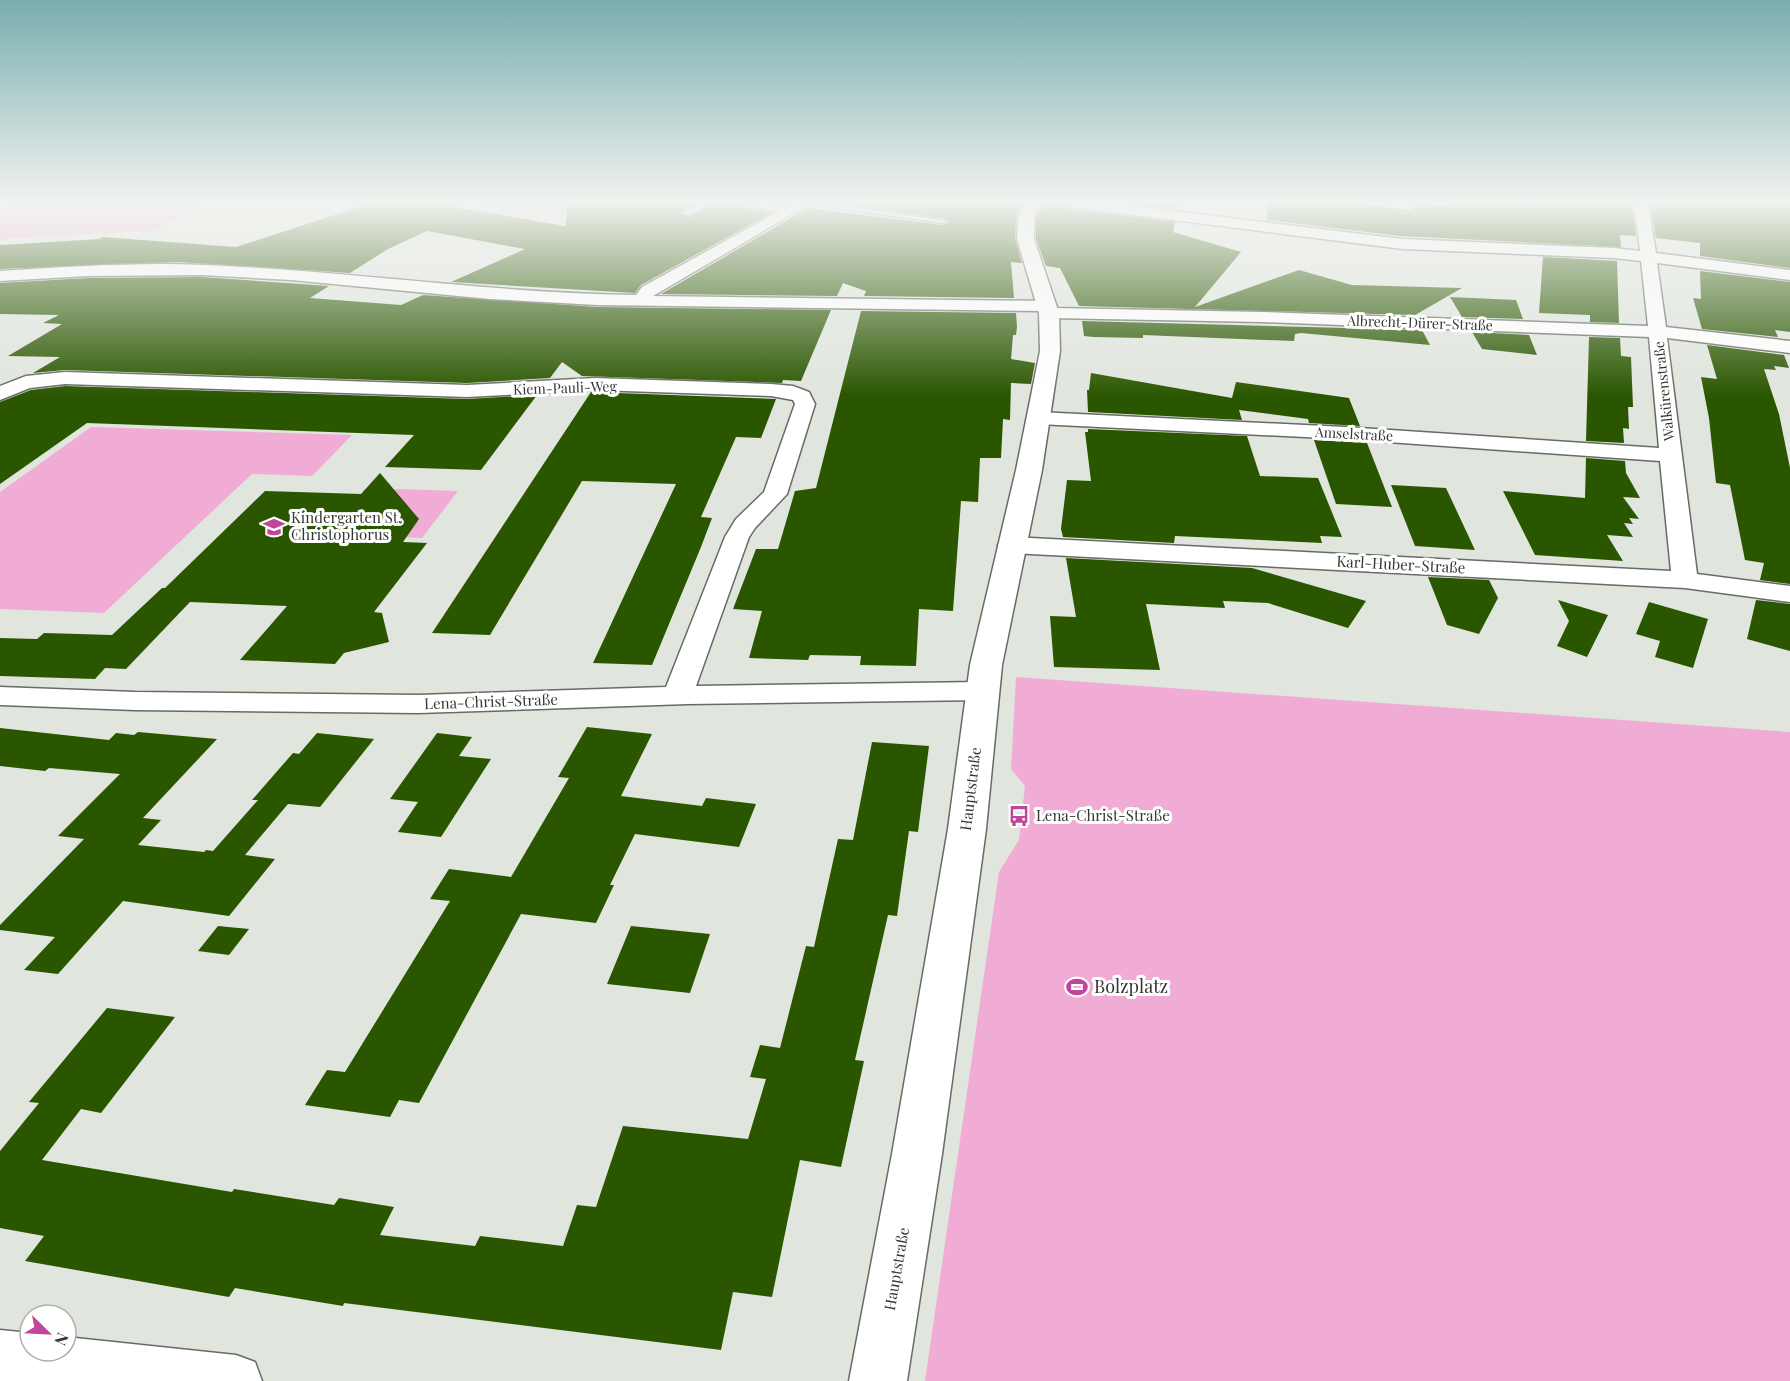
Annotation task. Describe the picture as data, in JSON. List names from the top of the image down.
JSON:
{
  "streets": {
    "street": [
      "Albrecht-Dürer-Straße",
      "Kiem-Pauli-Weg",
      "Walkürenstraße",
      "Amselstraße",
      "Karl-Huber-Straße",
      "Lena-Christ-Straße",
      "Hauptstraße"
    ]
  },
  "crossings": [
    ["Albrecht-Dürer-Straße", "Walkürenstraße"],
    ["Albrecht-Dürer-Straße", "Hauptstraße"],
    ["Kiem-Pauli-Weg", "Lena-Christ-Straße"],
    ["Walkürenstraße", "Amselstraße"],
    ["Walkürenstraße", "Karl-Huber-Straße"],
    ["Amselstraße", "Hauptstraße"],
    ["Karl-Huber-Straße", "Hauptstraße"],
    ["Lena-Christ-Straße", "Hauptstraße"]
  ],
  "places": {
    "school or university": ["Kindergarten St. Christophorus"],
    "bus stop": ["Lena-Christ-Straße"],
    "sports": ["Bolzplatz"]
  },
  "north": "bottom right"
}
